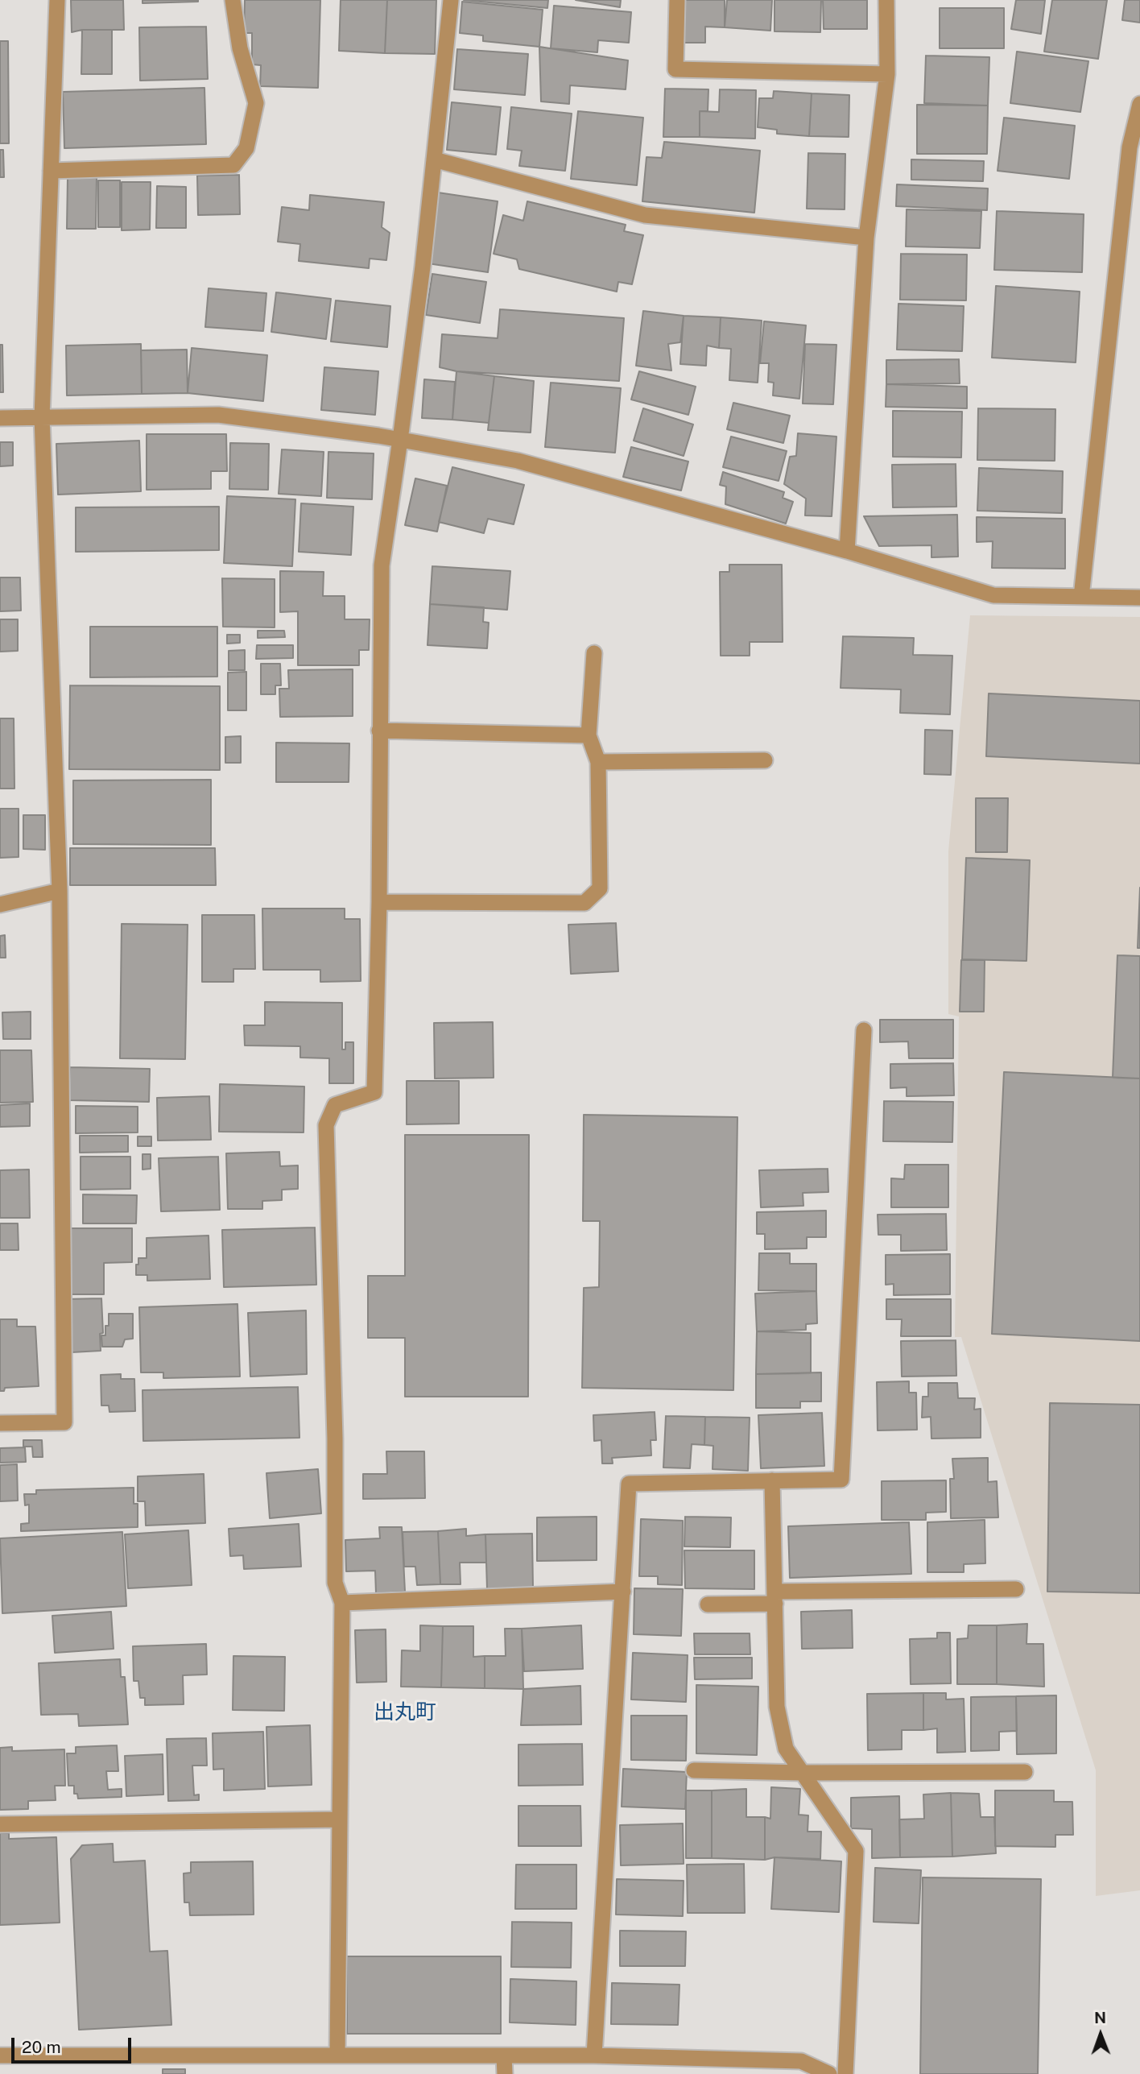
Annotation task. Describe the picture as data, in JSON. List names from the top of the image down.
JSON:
{
  "districts": ["出丸町"],
  "scale_bar": "20 m",
  "north": "top"
}
